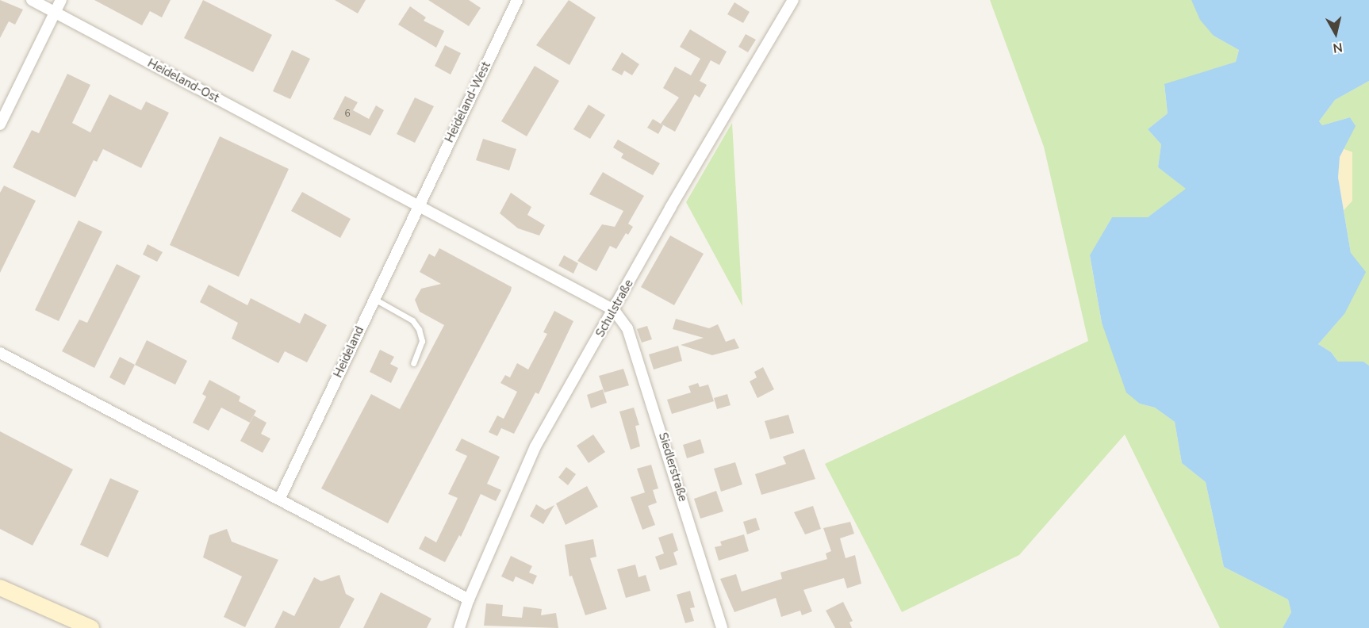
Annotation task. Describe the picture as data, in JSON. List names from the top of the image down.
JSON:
{
  "streets": {
    "street": [
      "Heideland-Ost",
      "Heideland-West",
      "Schulstraße",
      "Heideland",
      "Siedlerstraße"
    ]
  },
  "crossings": [
    ["Heideland-Ost", "Heideland-West"],
    ["Heideland-Ost", "Heideland"],
    ["Heideland-West", "Heideland"],
    ["Schulstraße", "Siedlerstraße"]
  ],
  "house_numbers": ["6"],
  "north": "bottom"
}
